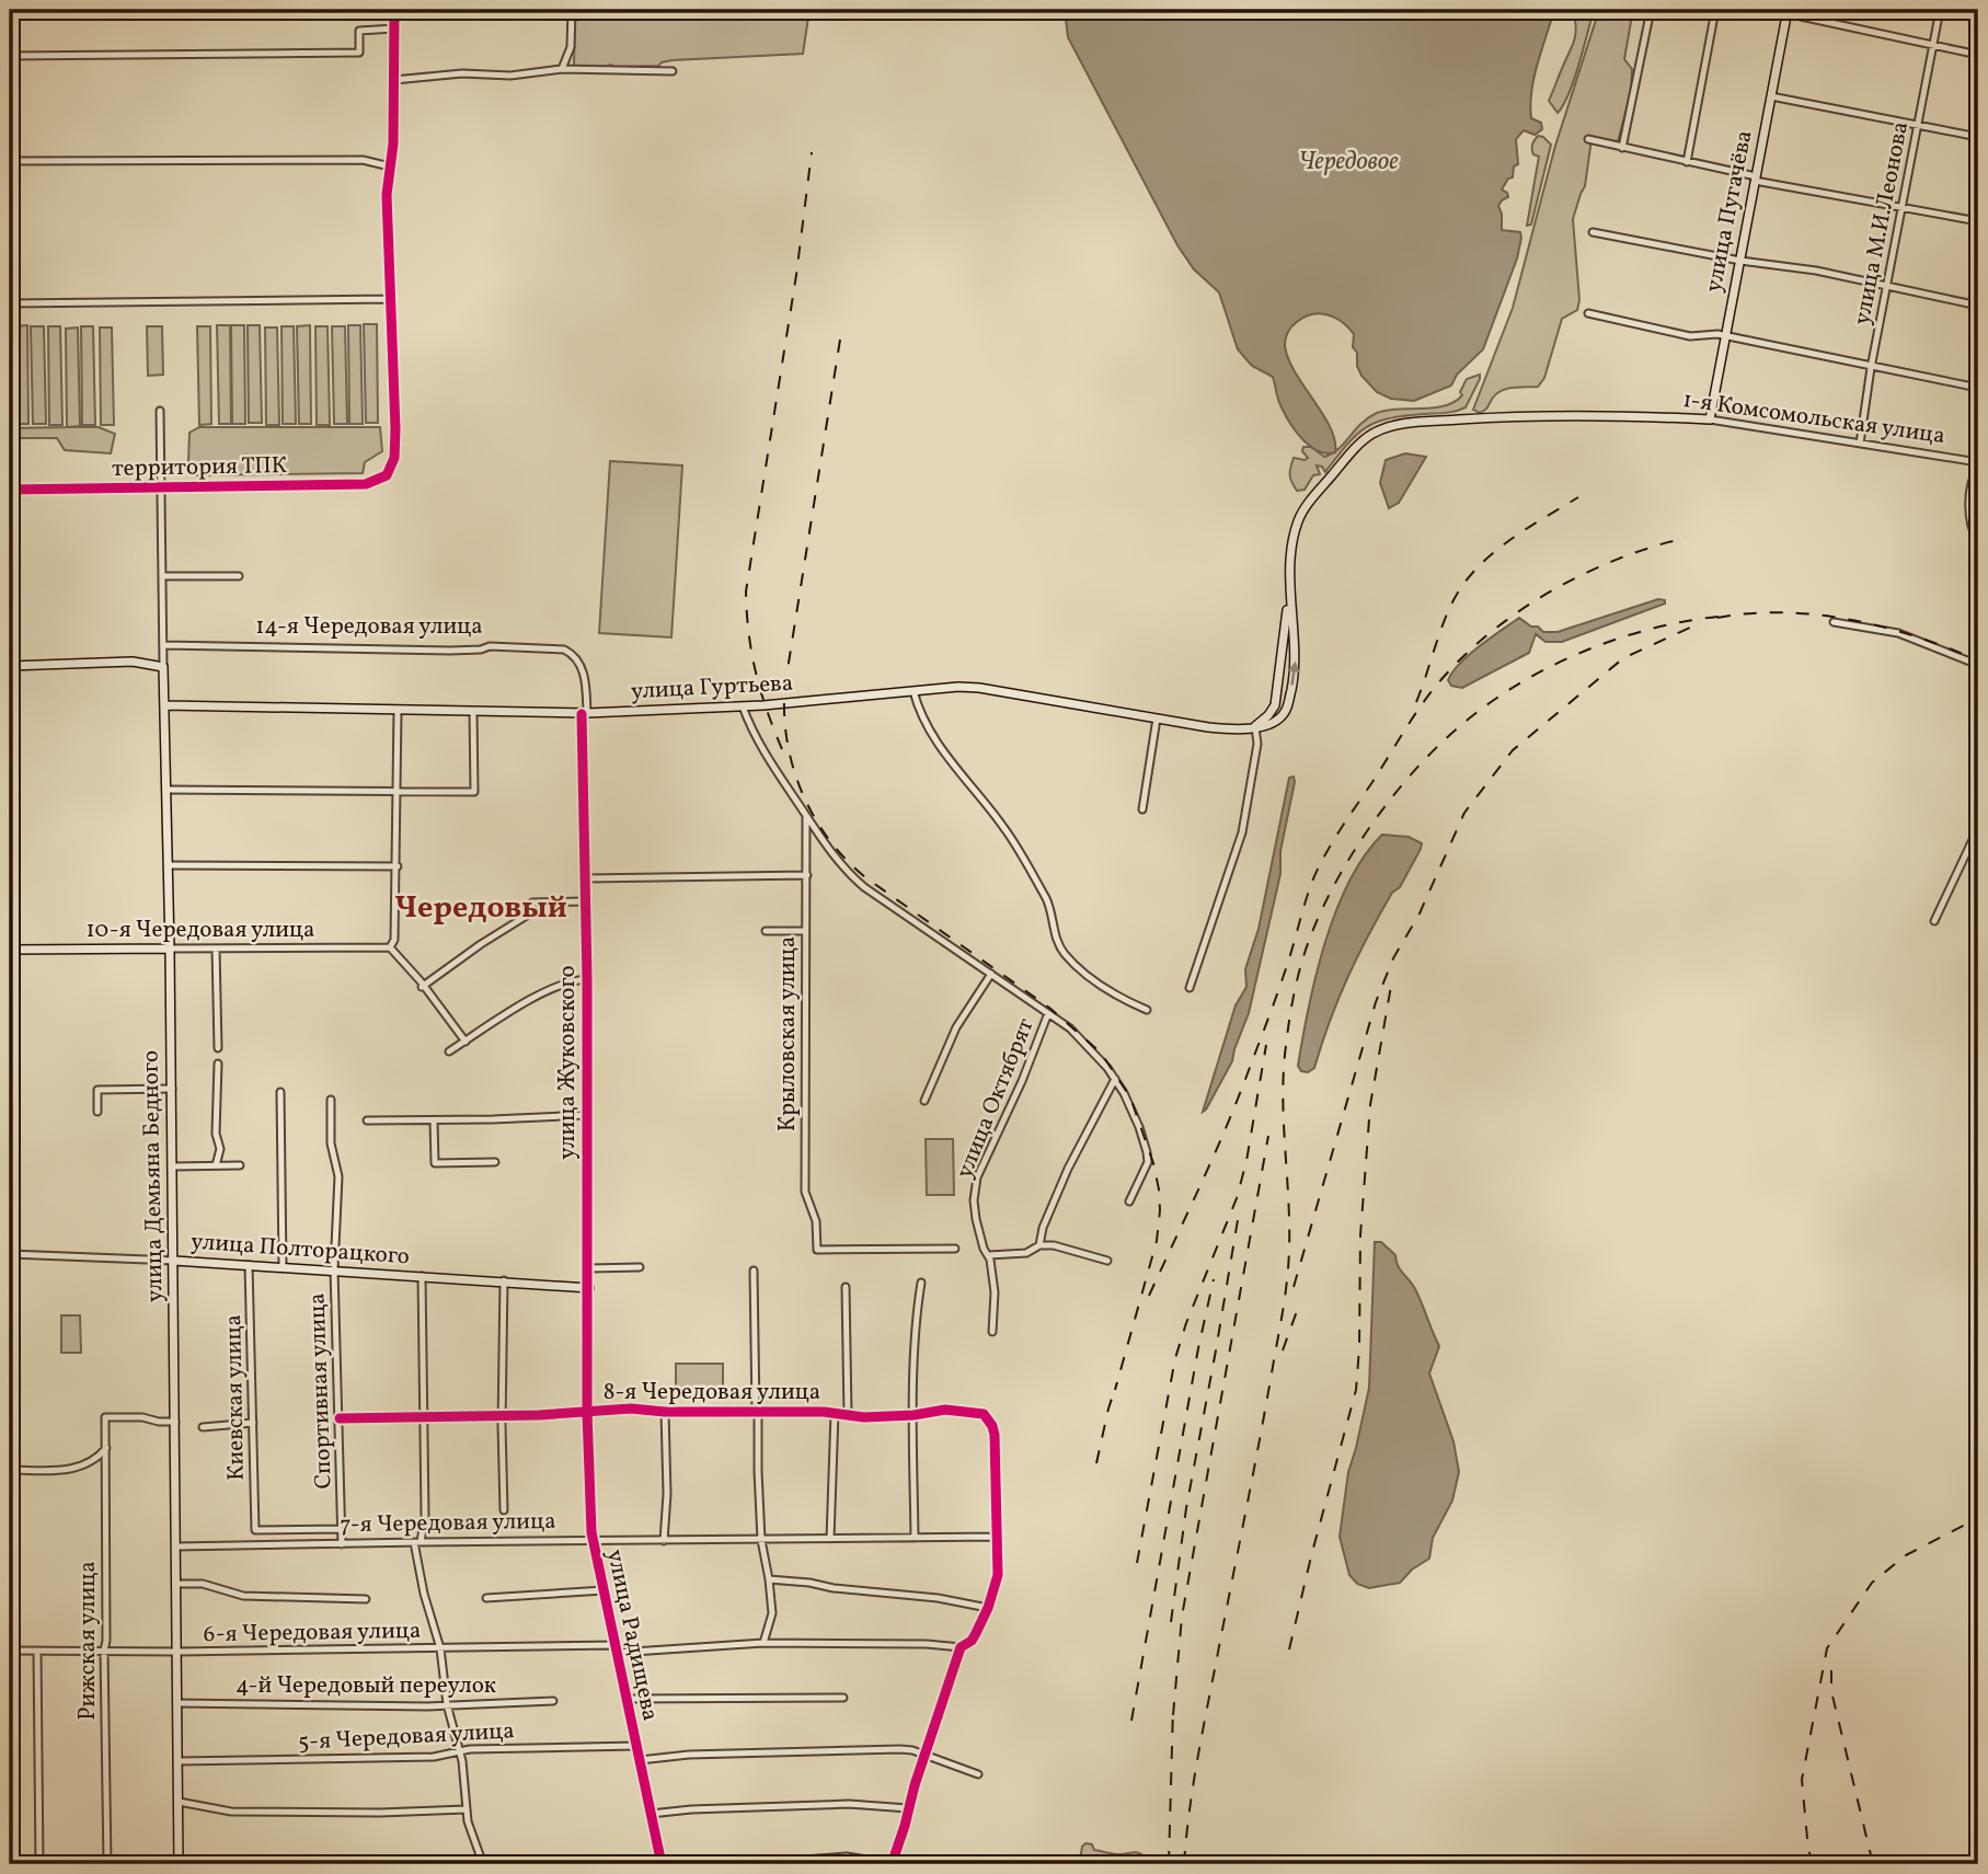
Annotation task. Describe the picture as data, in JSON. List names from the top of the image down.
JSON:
{
  "streets": {
    "main road": [
      "улица Пугачёва",
      "1-я Комсомольская улица",
      "улица Гуртьева",
      "10-я Чередовая улица",
      "улица Жуковского",
      "улица Демьяна Бедного",
      "улица Полторацкого",
      "улица Радищева"
    ],
    "street": [
      "улица М.И.Леонова",
      "территория ТПК",
      "14-я Чередовая улица",
      "Крыловская улица",
      "улица Октябрят",
      "Спортивная улица",
      "8-я Чередовая улица",
      "Киевская улица",
      "7-я Чередовая улица",
      "6-я Чередовая улица",
      "Рижская улица",
      "4-й Чередовый переулок",
      "5-я Чередовая улица"
    ]
  },
  "crossings": [
    ["улица Пугачёва", "1-я Комсомольская улица"],
    ["улица М.И.Леонова", "1-я Комсомольская улица"],
    ["территория ТПК", "улица Демьяна Бедного"],
    ["14-я Чередовая улица", "улица Жуковского"],
    ["14-я Чередовая улица", "улица Демьяна Бедного"],
    ["улица Гуртьева", "улица Жуковского"],
    ["улица Гуртьева", "улица Демьяна Бедного"],
    ["10-я Чередовая улица", "улица Демьяна Бедного"],
    ["улица Жуковского", "улица Полторацкого"],
    ["улица Жуковского", "8-я Чередовая улица"],
    ["улица Жуковского", "улица Радищева"],
    ["улица Демьяна Бедного", "улица Полторацкого"],
    ["улица Демьяна Бедного", "7-я Чередовая улица"],
    ["улица Демьяна Бедного", "6-я Чередовая улица"],
    ["улица Демьяна Бедного", "Рижская улица"],
    ["улица Демьяна Бедного", "4-й Чередовый переулок"],
    ["улица Демьяна Бедного", "5-я Чередовая улица"],
    ["улица Полторацкого", "Спортивная улица"],
    ["улица Полторацкого", "Киевская улица"],
    ["Спортивная улица", "8-я Чередовая улица"],
    ["Спортивная улица", "Киевская улица"],
    ["Спортивная улица", "7-я Чередовая улица"],
    ["8-я Чередовая улица", "7-я Чередовая улица"],
    ["8-я Чередовая улица", "улица Радищева"],
    ["7-я Чередовая улица", "улица Радищева"],
    ["6-я Чередовая улица", "улица Радищева"],
    ["6-я Чередовая улица", "Рижская улица"],
    ["улица Радищева", "5-я Чередовая улица"]
  ],
  "districts": ["Чередовый"],
  "water": ["Чередовое"]
}
